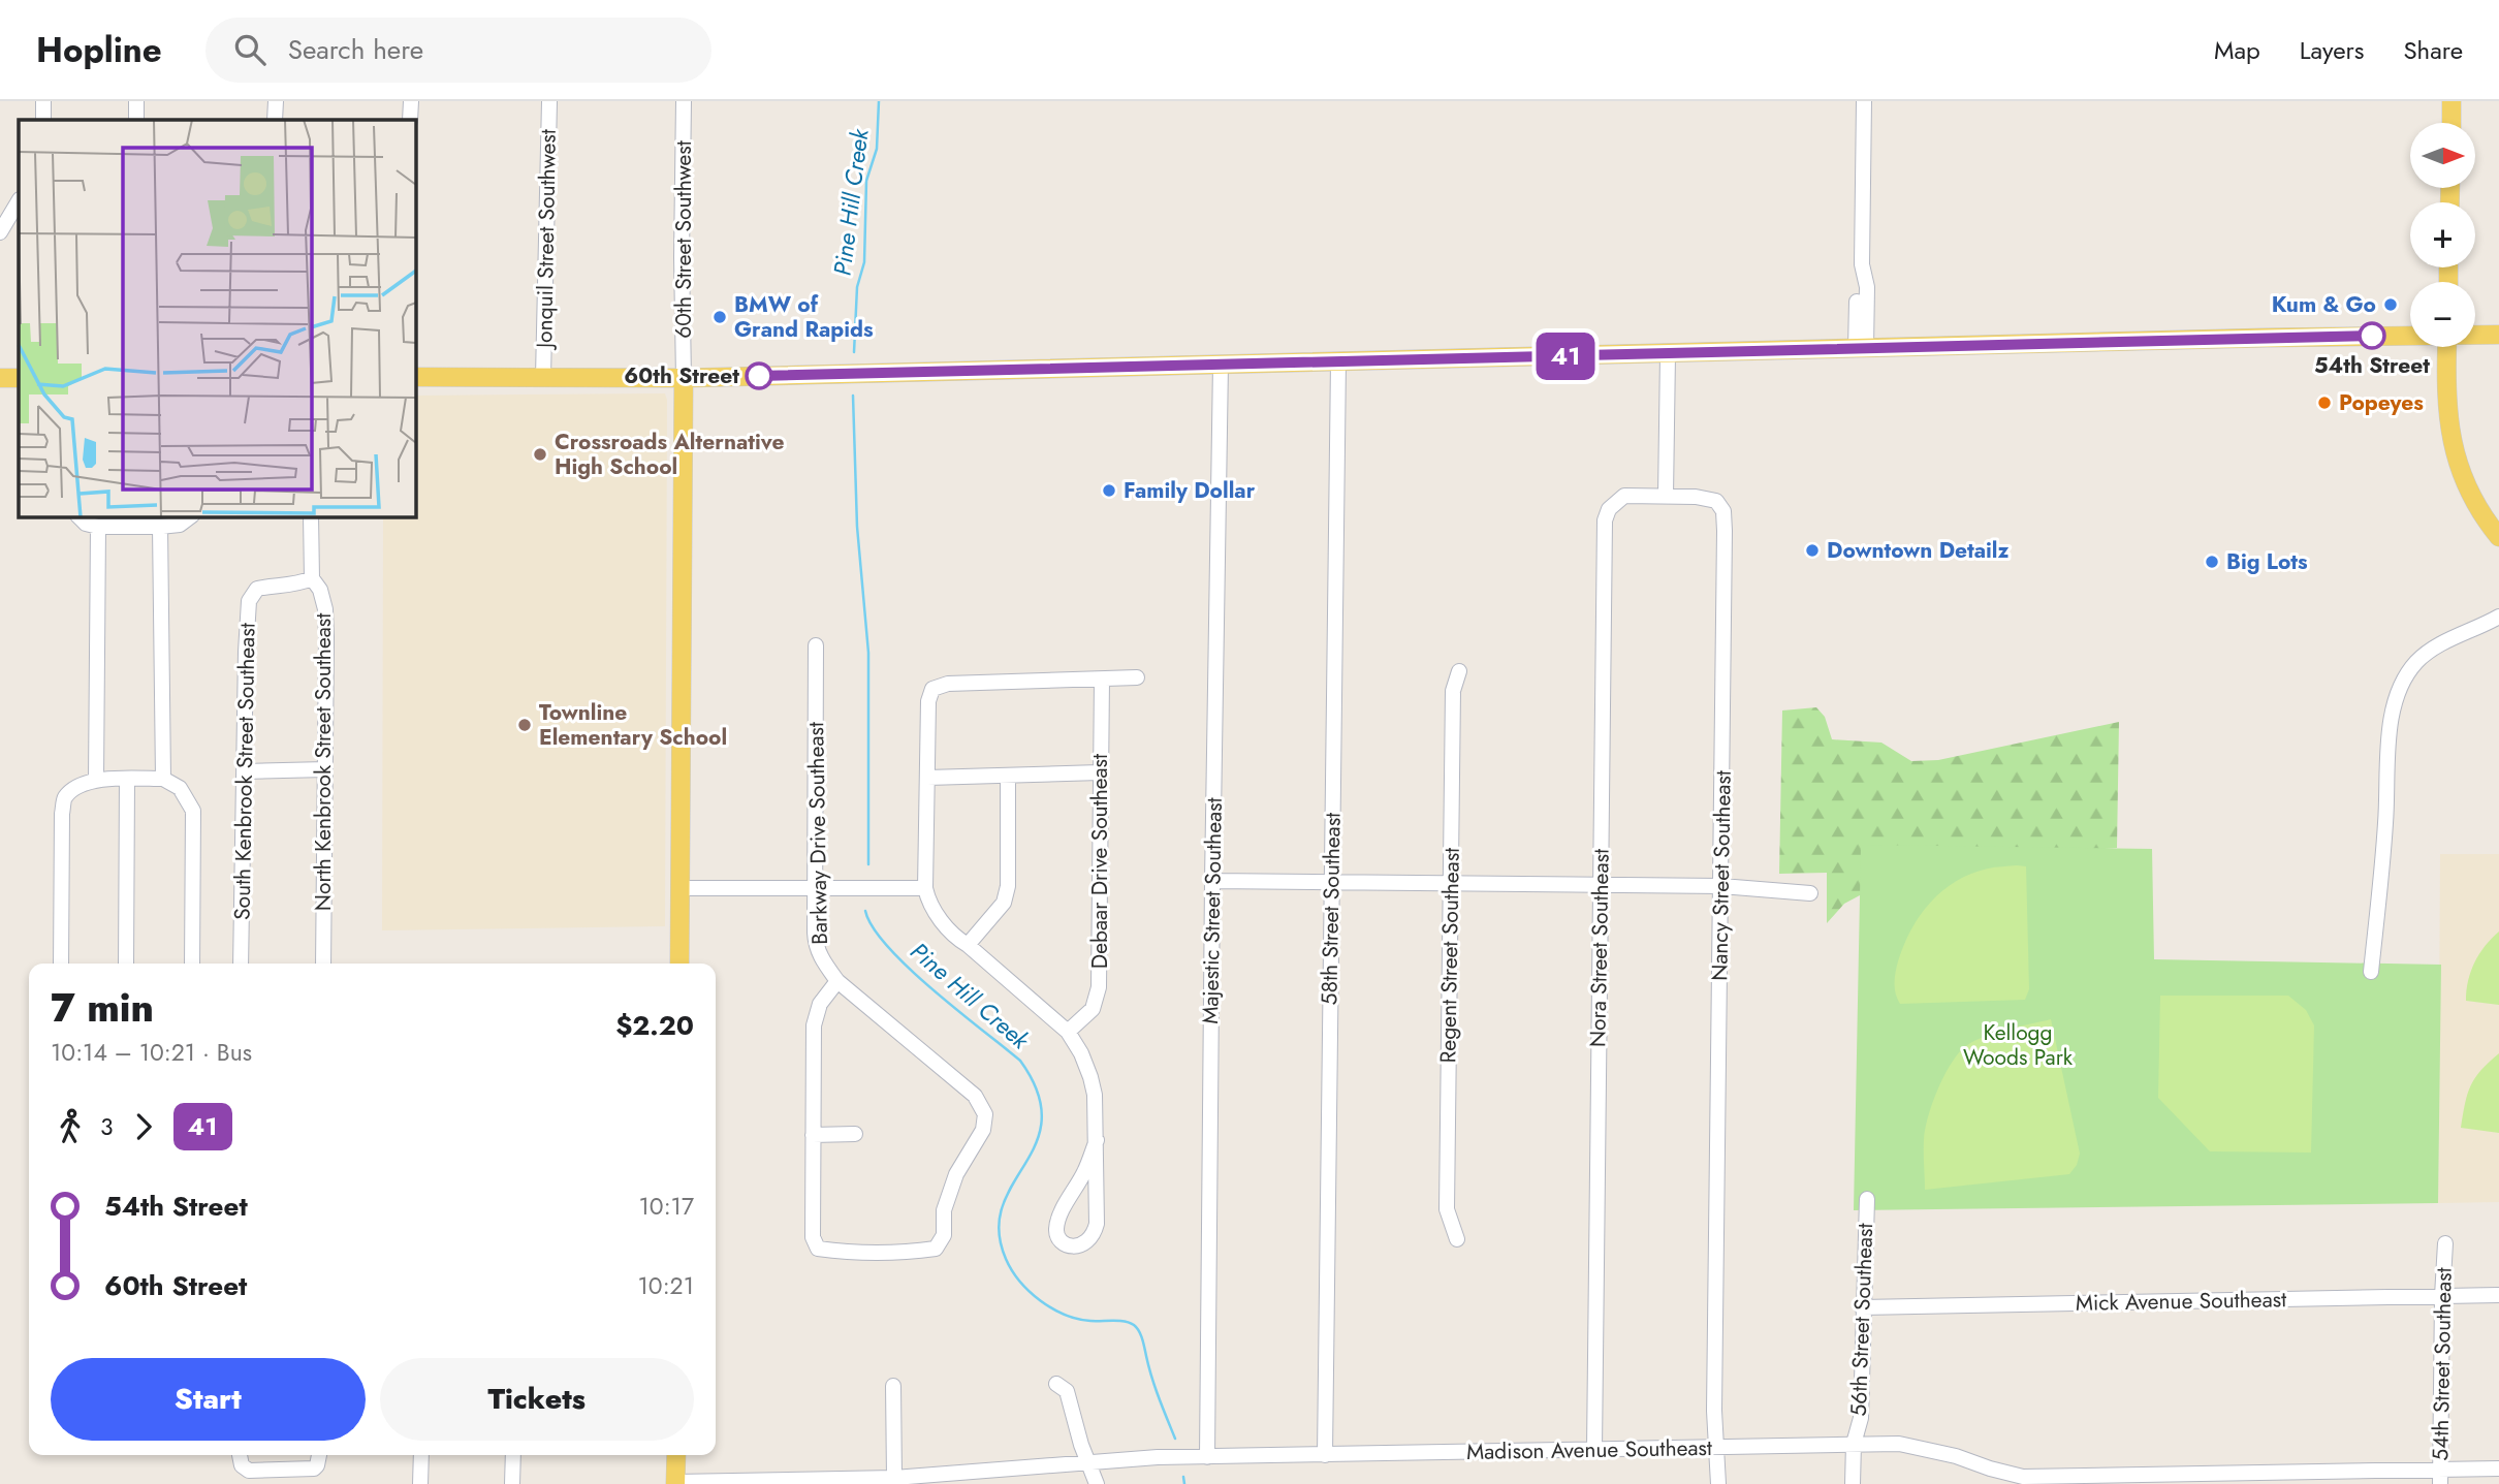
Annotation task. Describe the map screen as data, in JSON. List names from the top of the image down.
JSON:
{
  "streets": {
    "street": [
      "Jonquil Street Southwest",
      "60th Street Southwest",
      "North Kenbrook Street Southeast",
      "South Kenbrook Street Southeast",
      "Barkway Drive Southeast",
      "Debaar Drive Southeast",
      "Nancy Street Southeast",
      "58th Street Southeast",
      "Majestic Street Southeast",
      "Nora Street Southeast",
      "Regent Street Southeast",
      "Mick Avenue Southeast",
      "56th Street Southeast",
      "54th Street Southeast",
      "Madison Avenue Southeast"
    ]
  },
  "crossings": [
    ["North Kenbrook Street Southeast", "South Kenbrook Street Southeast"],
    ["Nancy Street Southeast", "Nora Street Southeast"],
    ["Nancy Street Southeast", "Madison Avenue Southeast"],
    ["58th Street Southeast", "Madison Avenue Southeast"],
    ["Majestic Street Southeast", "Madison Avenue Southeast"],
    ["Nora Street Southeast", "Madison Avenue Southeast"],
    ["Mick Avenue Southeast", "56th Street Southeast"],
    ["Mick Avenue Southeast", "54th Street Southeast"],
    ["56th Street Southeast", "Madison Avenue Southeast"],
    ["54th Street Southeast", "Madison Avenue Southeast"]
  ],
  "water": ["Pine Hill Creek"],
  "parks": ["Kellogg Woods Park"],
  "places": [
    "Kum & Go",
    "BMW of Grand Rapids",
    "54th Street",
    "60th Street",
    "Popeyes",
    "Crossroads Alternative High School",
    "Family Dollar",
    "Downtown Detailz",
    "Big Lots",
    "Townline Elementary School"
  ],
  "lines": ["bus line 41"],
  "north": "right",
  "page": {
    "header": "Hopline",
    "search": "Search here",
    "nav": ["Map", "Layers", "Share"],
    "on_map": "41",
    "map_buttons": ["+", "−"],
    "heading": ["7 min", "10:14 – 10:21 · Bus", "$2.20"],
    "legs": ["3", "41"],
    "list": [
      {
        "name": "54th Street",
        "value": "10:17"
      },
      {
        "name": "60th Street",
        "value": "10:21"
      }
    ],
    "buttons": ["Start", "Tickets"]
  }
}
